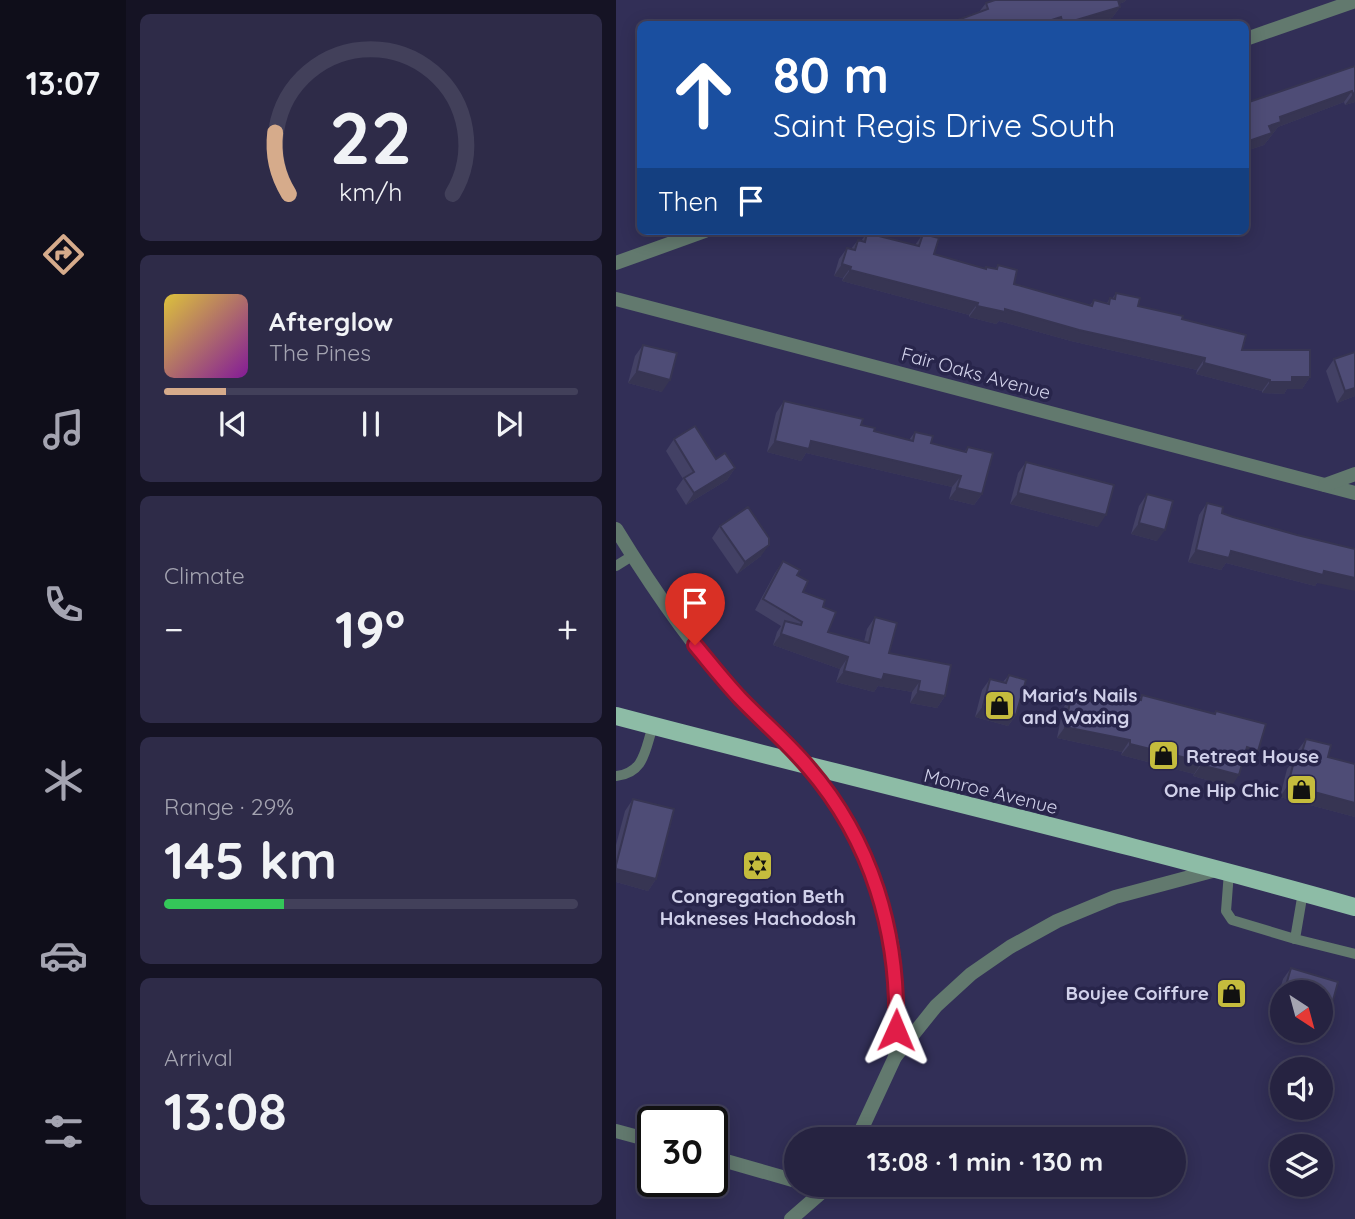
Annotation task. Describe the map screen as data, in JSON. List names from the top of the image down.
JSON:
{
  "streets": {
    "main road": ["Monroe Avenue"],
    "street": ["Fair Oaks Avenue"]
  },
  "places": {
    "shop": [
      "Maria's Nails and Waxing",
      "Retreat House",
      "One Hip Chic",
      "Boujee Coiffure"
    ],
    "synagogue": ["Congregation Beth Hakneses Hachodosh"]
  },
  "north": "bottom right",
  "page": {
    "tabs": "13:07",
    "turn": ["80 m", "Saint Regis Drive South"],
    "then": "Then",
    "song": ["Afterglow", "The Pines"],
    "tile": [
      "Climate",
      ["Range · 29%", "145 km"],
      ["Arrival", "13:08"]
    ],
    "heat": ["−", "19°", "+"],
    "limit": "30",
    "trip": "13:08 · 1 min · 130 m",
    "gauge": ["22", "km/h"]
  }
}
